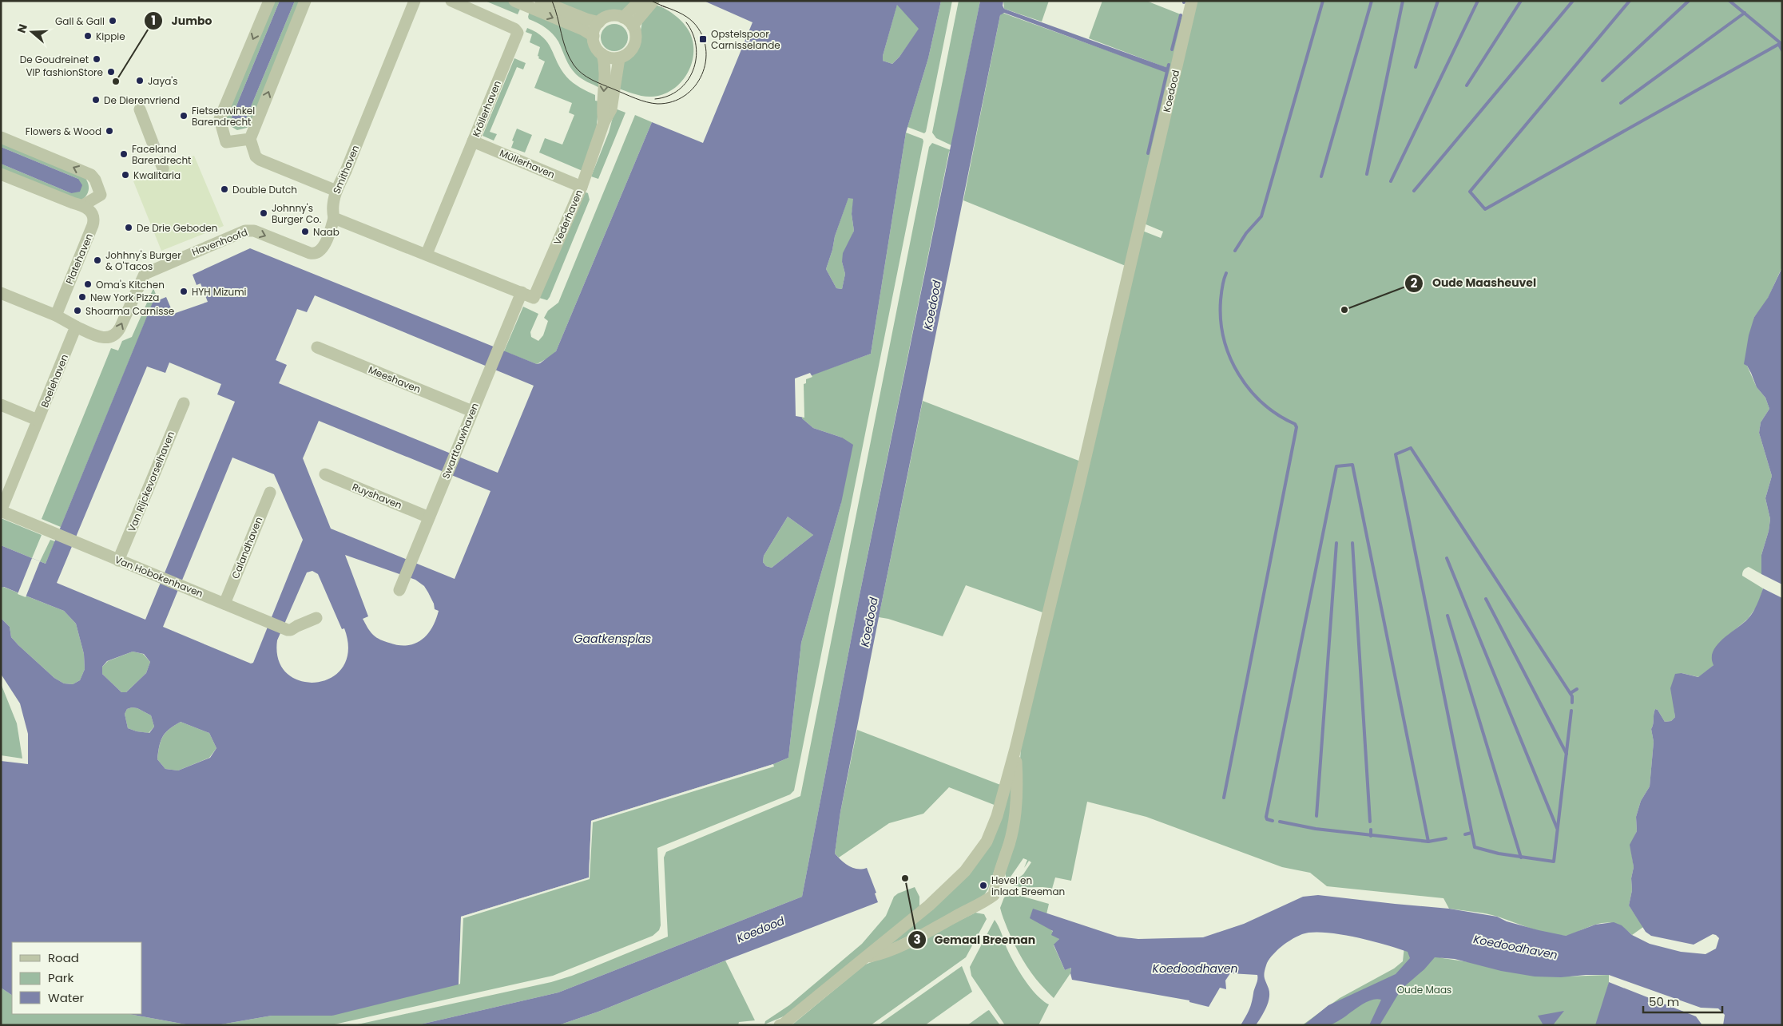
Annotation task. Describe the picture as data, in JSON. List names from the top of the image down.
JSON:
{
  "streets": {
    "street": [
      "Koedood",
      "Kröllerhaven",
      "Müllerhaven",
      "Smithaven",
      "Vederhaven",
      "Havenhoofd",
      "Platehaven",
      "Meeshaven",
      "Boelehaven",
      "Swarttouwhaven",
      "Van Rijckevorselhaven",
      "Ruyshaven",
      "Calandhaven",
      "Van Hobokenhaven"
    ]
  },
  "crossings": [
    ["Kröllerhaven", "Müllerhaven"],
    ["Müllerhaven", "Vederhaven"],
    ["Smithaven", "Havenhoofd"],
    ["Vederhaven", "Swarttouwhaven"],
    ["Havenhoofd", "Boelehaven"],
    ["Meeshaven", "Swarttouwhaven"],
    ["Boelehaven", "Van Hobokenhaven"],
    ["Swarttouwhaven", "Ruyshaven"],
    ["Van Rijckevorselhaven", "Van Hobokenhaven"],
    ["Calandhaven", "Van Hobokenhaven"]
  ],
  "one_way": ["Havenhoofd"],
  "water": ["Koedood", "Gaatkensplas", "Koedoodhaven"],
  "parks": ["Oude Maas"],
  "places": {
    "other": [
      "Gall & Gall",
      "Kippie",
      "De Goudreinet",
      "VIP fashionStore",
      "Jaya's",
      "Jumbo",
      "De Dierenvriend",
      "Fietsenwinkel Barendrecht",
      "Flowers & Wood",
      "Faceland Barendrecht",
      "Kwalitaria",
      "Double Dutch",
      "Johnny's Burger Co.",
      "De Drie Geboden",
      "Naab",
      "Johhny's Burger & O'Tacos",
      "Oma's Kitchen",
      "HYH Mizumi",
      "New York Pizza",
      "Oude Maasheuvel",
      "Shoarma Carnisse",
      "Gemaal Breeman",
      "Hevel en inlaat Breeman"
    ],
    "transit": ["Opstelspoor Carnisselande"]
  },
  "legend": ["Road", "Park", "Water"],
  "scale_bar": "50 m",
  "north": "left"
}
